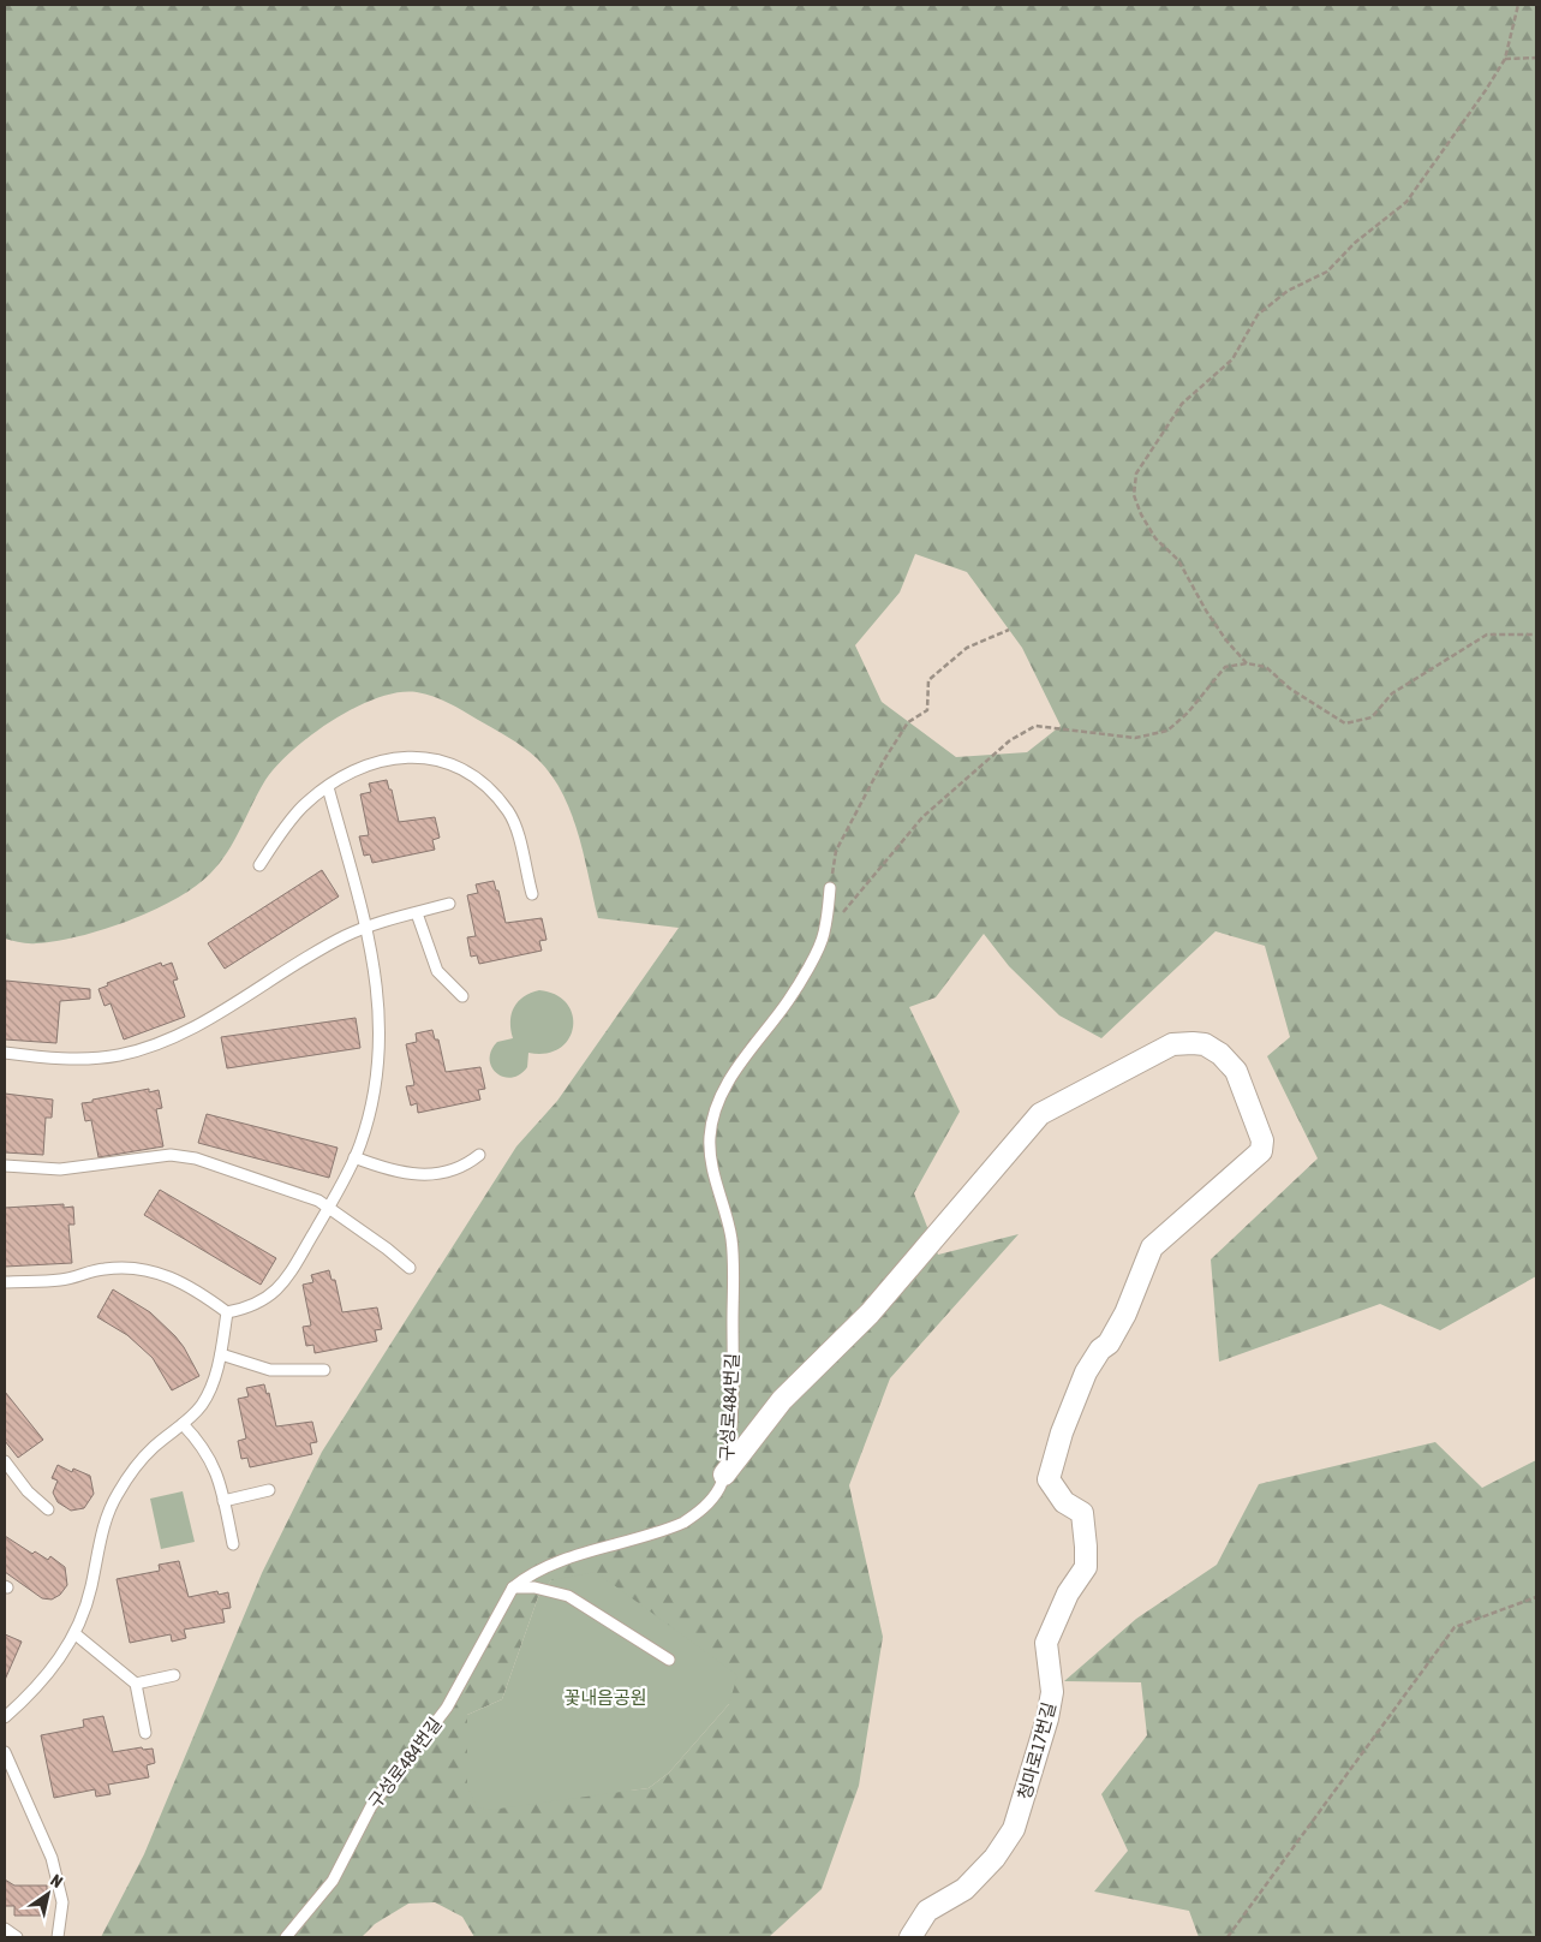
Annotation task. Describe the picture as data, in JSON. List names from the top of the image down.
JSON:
{
  "streets": {
    "street": ["청마로17번길"],
    "lane": ["구성로484번길"]
  },
  "crossings": [
    ["구성로484번길", "청마로17번길"]
  ],
  "parks": ["꽃내음공원"],
  "north": "top right"
}
